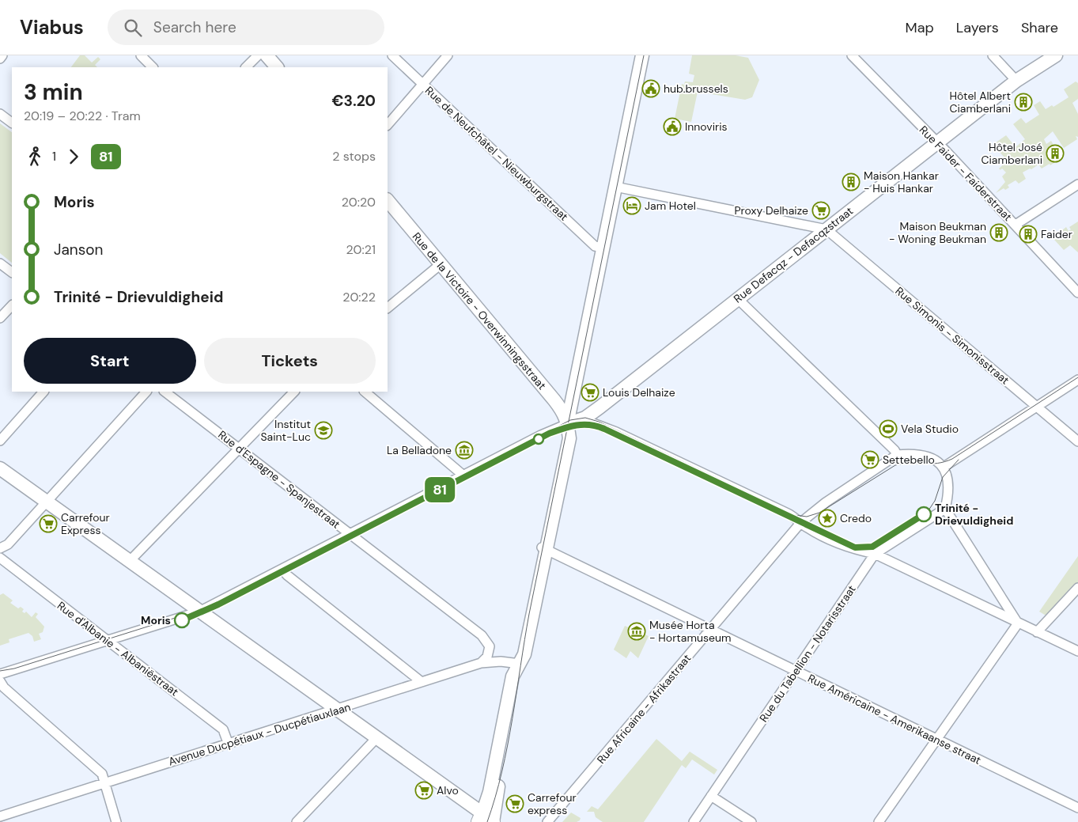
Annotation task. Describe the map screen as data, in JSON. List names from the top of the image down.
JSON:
{
  "streets": {
    "main road": ["Rue Defacqz - Defacqzstraat", "Rue de la Victoire - Overwinningsstraat"],
    "street": [
      "Rue de Neufchâtel - Nieuwburgstraat",
      "Rue Faider - Faiderstraat",
      "Rue Simonis - Simonisstraat",
      "Rue d'Espagne - Spanjestraat",
      "Rue d'Albanie - Albaniëstraat",
      "Rue du Tabellion - Notarisstraat",
      "Rue Africaine - Afrikastraat",
      "Rue Américaine - Amerikaanse straat",
      "Avenue Ducpétiaux - Ducpétiauxlaan"
    ]
  },
  "crossings": [
    ["Rue Faider - Faiderstraat", "Rue Defacqz - Defacqzstraat"],
    ["Rue Defacqz - Defacqzstraat", "Rue de la Victoire - Overwinningsstraat"],
    ["Rue Defacqz - Defacqzstraat", "Rue Simonis - Simonisstraat"],
    ["Rue d'Espagne - Spanjestraat", "Avenue Ducpétiaux - Ducpétiauxlaan"],
    ["Rue d'Albanie - Albaniëstraat", "Avenue Ducpétiaux - Ducpétiauxlaan"],
    ["Rue du Tabellion - Notarisstraat", "Rue Américaine - Amerikaanse straat"],
    ["Rue Africaine - Afrikastraat", "Rue Américaine - Amerikaanse straat"]
  ],
  "places": {
    "public building": ["hub.brussels", "Innoviris"],
    "building": [
      "Hôtel Albert Ciamberlani",
      "Hôtel José Ciamberlani",
      "Maison Hankar - Huis Hankar",
      "Maison Beukman - Woning Beukman",
      "Faider"
    ],
    "hotel": ["Jam Hotel"],
    "supermarket": [
      "Proxy Delhaize",
      "Louis Delhaize",
      "Settebello",
      "Carrefour Express",
      "Alvo",
      "Carrefour express"
    ],
    "sports": ["Vela Studio"],
    "school or university": ["Institut Saint-Luc"],
    "museum": ["La Belladone", "Musée Horta - Hortamuseum"],
    "other": ["Trinité - Drievuldigheid", "Moris"],
    "place": ["Credo"]
  },
  "lines": ["tram line 81"],
  "page": {
    "header": "Viabus",
    "search": "Search here",
    "nav": ["Map", "Layers", "Share"],
    "on_map": "81",
    "heading": ["3 min", "20:19 – 20:22 · Tram", "€3.20"],
    "legs": ["1", "81", "2 stops"],
    "list": [
      {
        "name": "Moris",
        "value": "20:20"
      },
      {
        "name": "Janson",
        "value": "20:21"
      },
      {
        "name": "Trinité - Drievuldigheid",
        "value": "20:22"
      }
    ],
    "buttons": ["Start", "Tickets"]
  }
}
